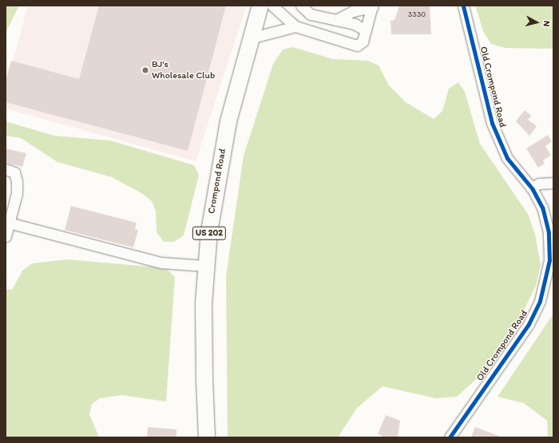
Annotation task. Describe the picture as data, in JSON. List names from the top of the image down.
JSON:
{
  "streets": {
    "highway": ["Crompond Road", "US 202"],
    "street": ["Old Crompond Road"]
  },
  "places": ["BJ's Wholesale Club"],
  "house_numbers": ["3330"],
  "north": "right"
}
